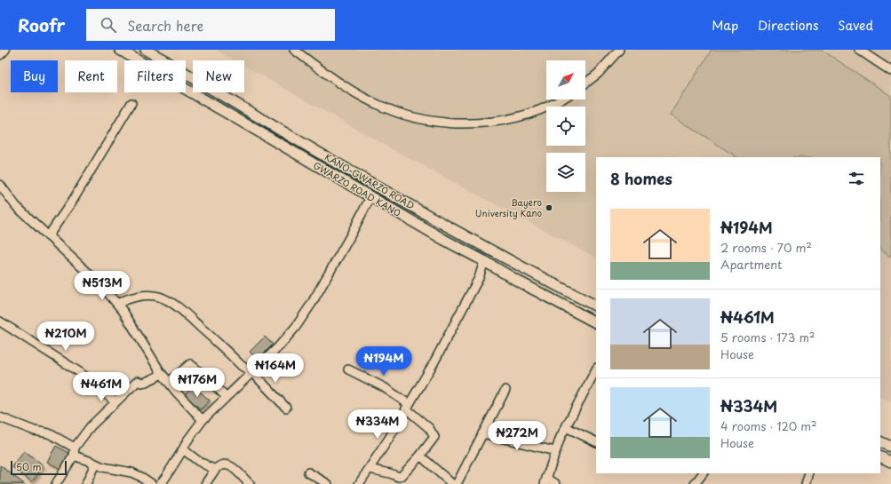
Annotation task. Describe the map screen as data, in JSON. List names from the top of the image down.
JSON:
{
  "streets": {
    "main road": ["KANO-GWARZO ROAD", "GWARZO ROAD KANO"]
  },
  "places": ["Bayero University Kano"],
  "scale_bar": "50 m",
  "north": "top right",
  "page": {
    "header": "Roofr",
    "search": "Search here",
    "nav": ["Map", "Directions", "Saved"],
    "chip": [
      "Buy",
      "Rent",
      "Filters",
      "New"
    ],
    "heading": "8 homes",
    "list": [
      {
        "name": "₦194M",
        "note": "2 rooms · 70 m² · Apartment"
      },
      {
        "name": "₦461M",
        "note": "5 rooms · 173 m² · House"
      },
      {
        "name": "₦334M",
        "note": "4 rooms · 120 m² · House"
      }
    ],
    "price": [
      "₦513M",
      "₦210M",
      "₦194M",
      "₦164M",
      "₦176M",
      "₦461M",
      "₦334M",
      "₦272M"
    ],
    "scale": "50 m"
  }
}
